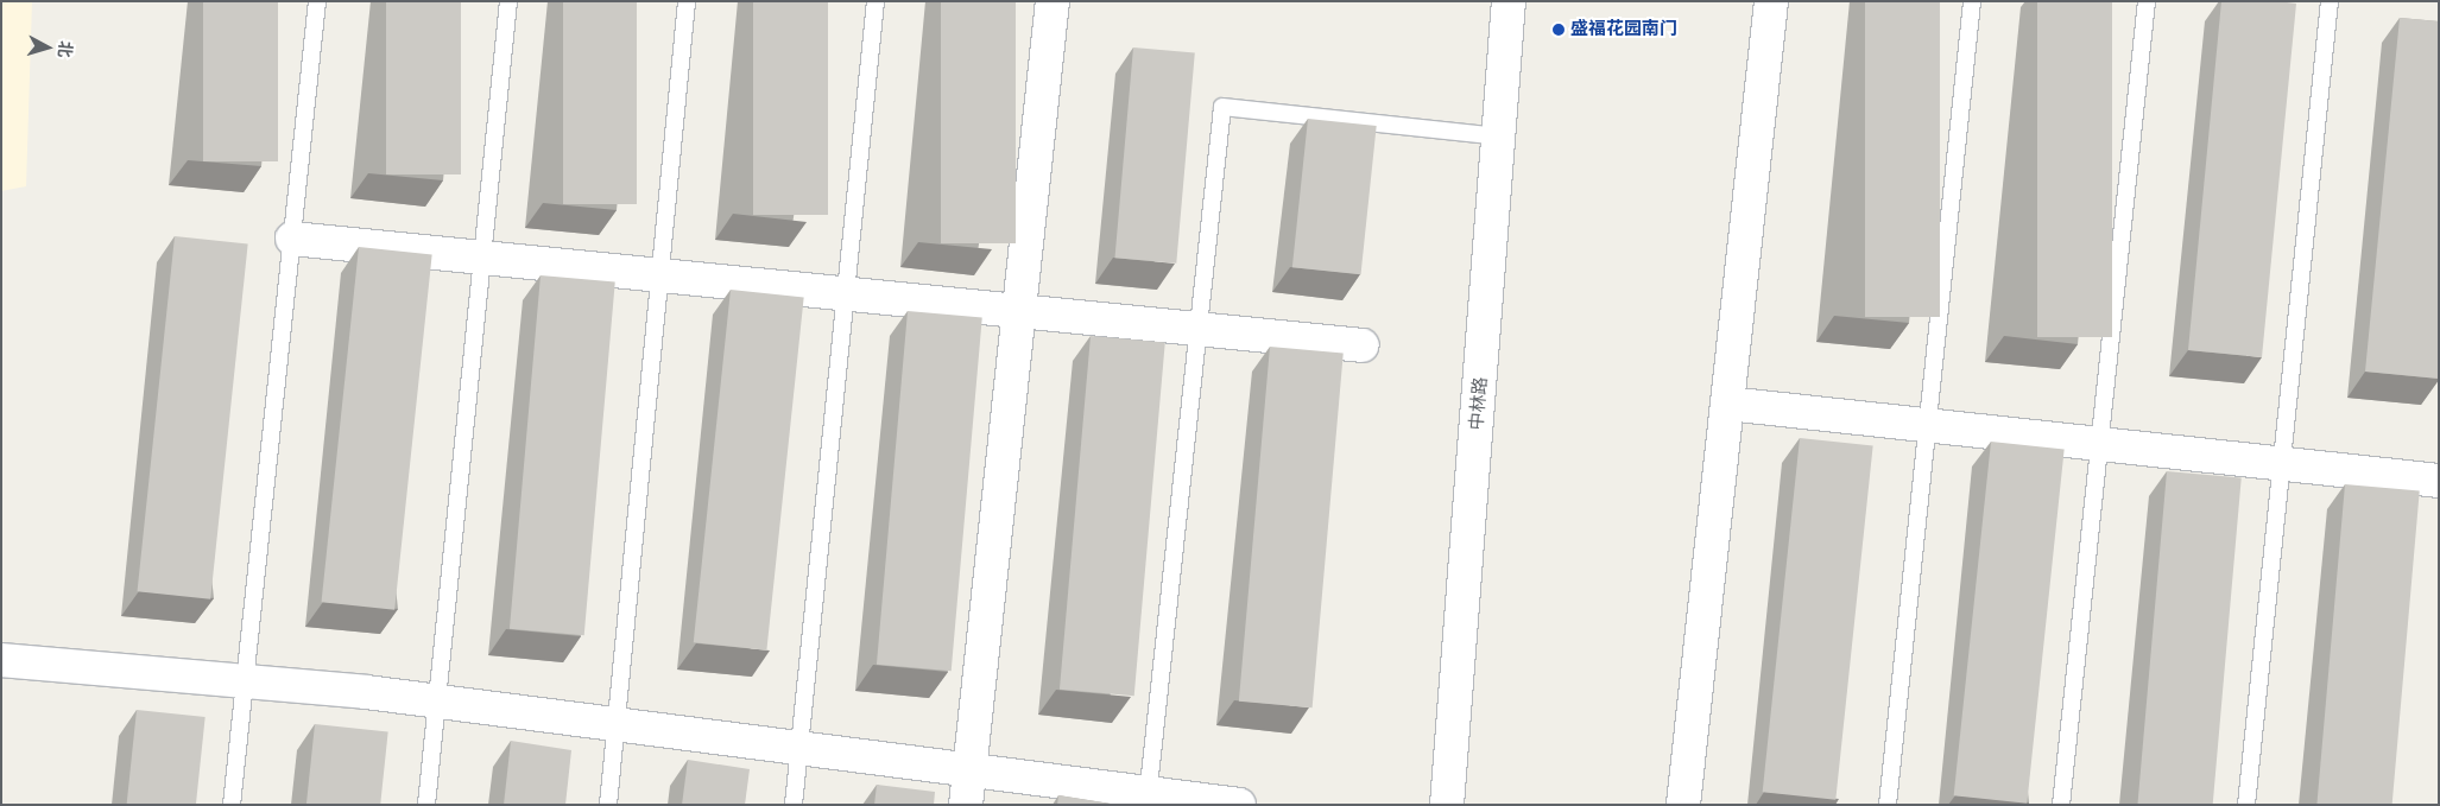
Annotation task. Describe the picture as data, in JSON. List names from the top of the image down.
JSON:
{
  "streets": {
    "street": ["中林路"]
  },
  "places": ["盛福花园南门"],
  "north": "right"
}
